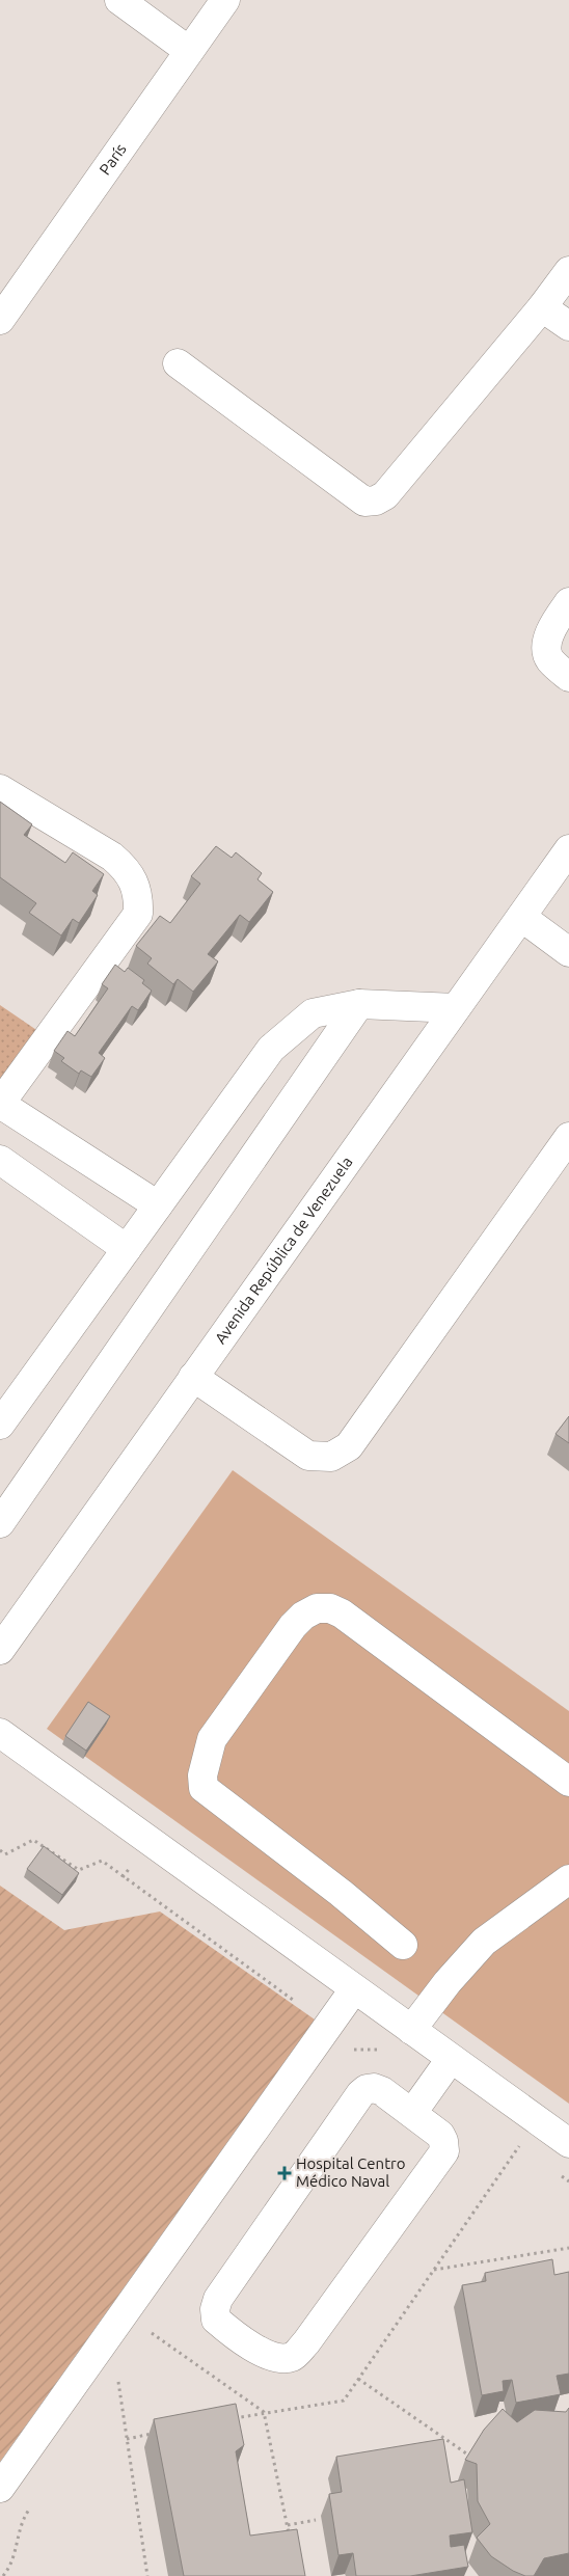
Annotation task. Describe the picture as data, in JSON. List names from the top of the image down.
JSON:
{
  "streets": {
    "main road": ["París", "Avenida República de Venezuela"]
  },
  "places": {
    "health": ["Hospital Centro Médico Naval"]
  }
}
